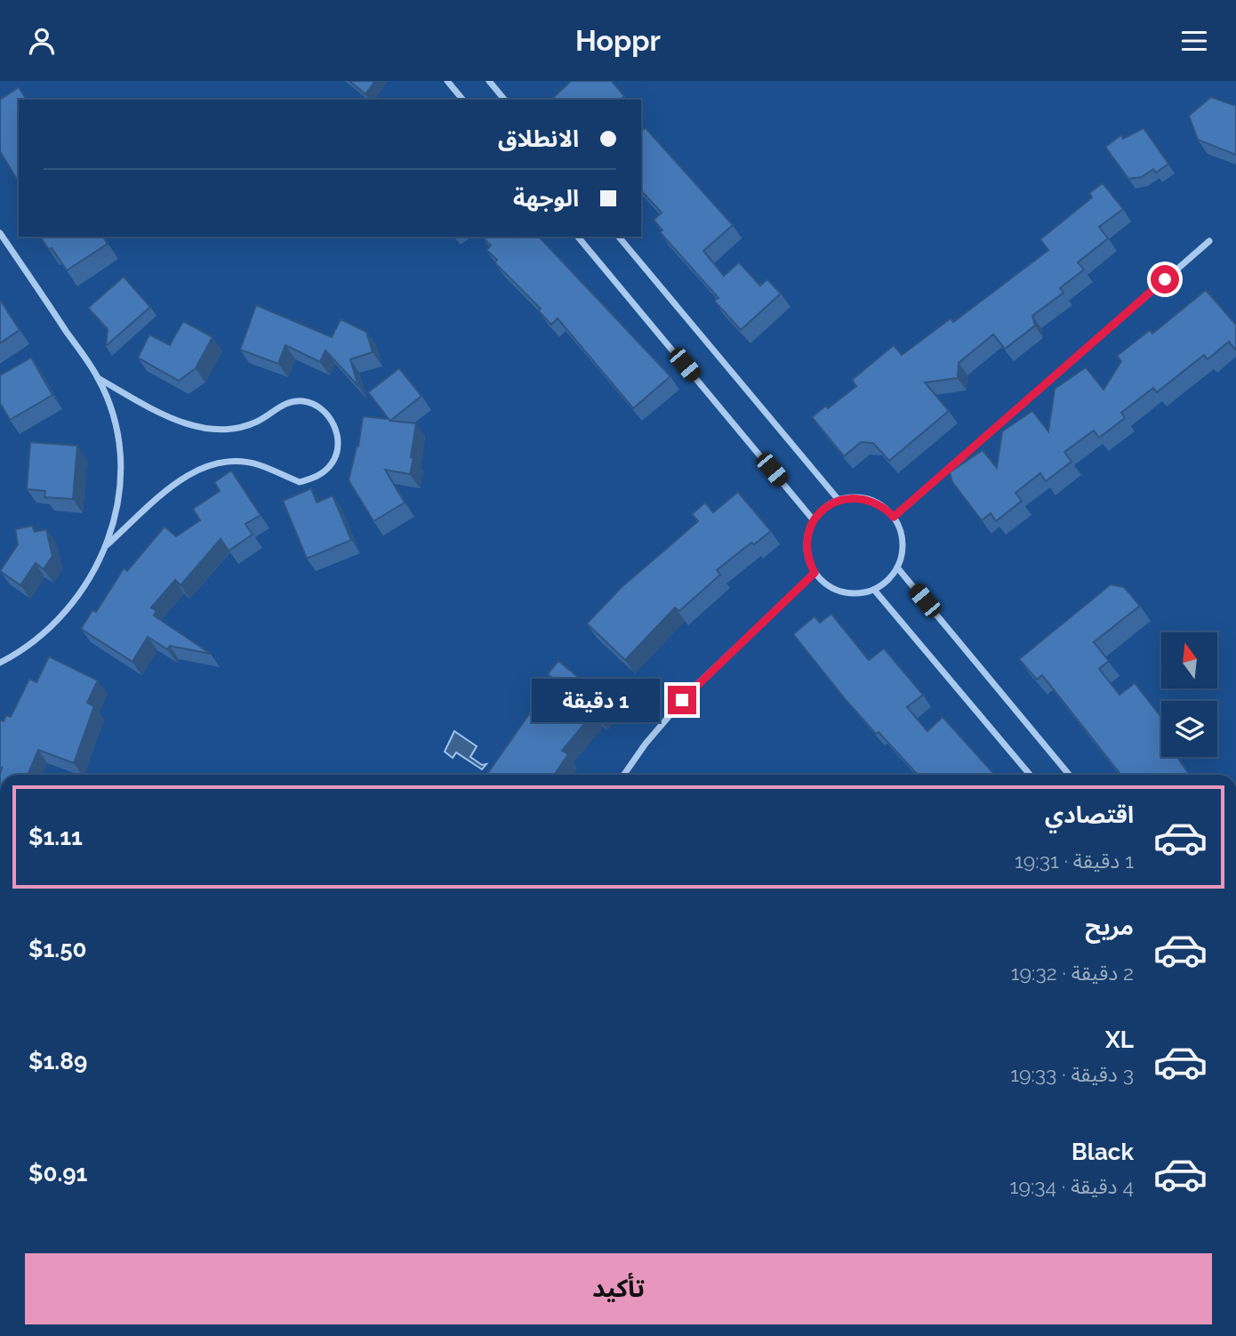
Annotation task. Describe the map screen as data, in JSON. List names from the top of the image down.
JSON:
{
  "north": "top",
  "page": {
    "header": "Hoppr",
    "banner": ["الانطلاق", "الوجهة"],
    "bubble": "1 دقيقة",
    "list": [
      {
        "name": "اقتصادي",
        "note": "1 دقيقة · 19:31",
        "value": "$1.11"
      },
      {
        "name": "مريح",
        "note": "2 دقيقة · 19:32",
        "value": "$1.50"
      },
      {
        "name": "XL",
        "note": "3 دقيقة · 19:33",
        "value": "$1.89"
      },
      {
        "name": "Black",
        "note": "4 دقيقة · 19:34",
        "value": "$0.91"
      }
    ],
    "buttons": "تأكيد"
  }
}
